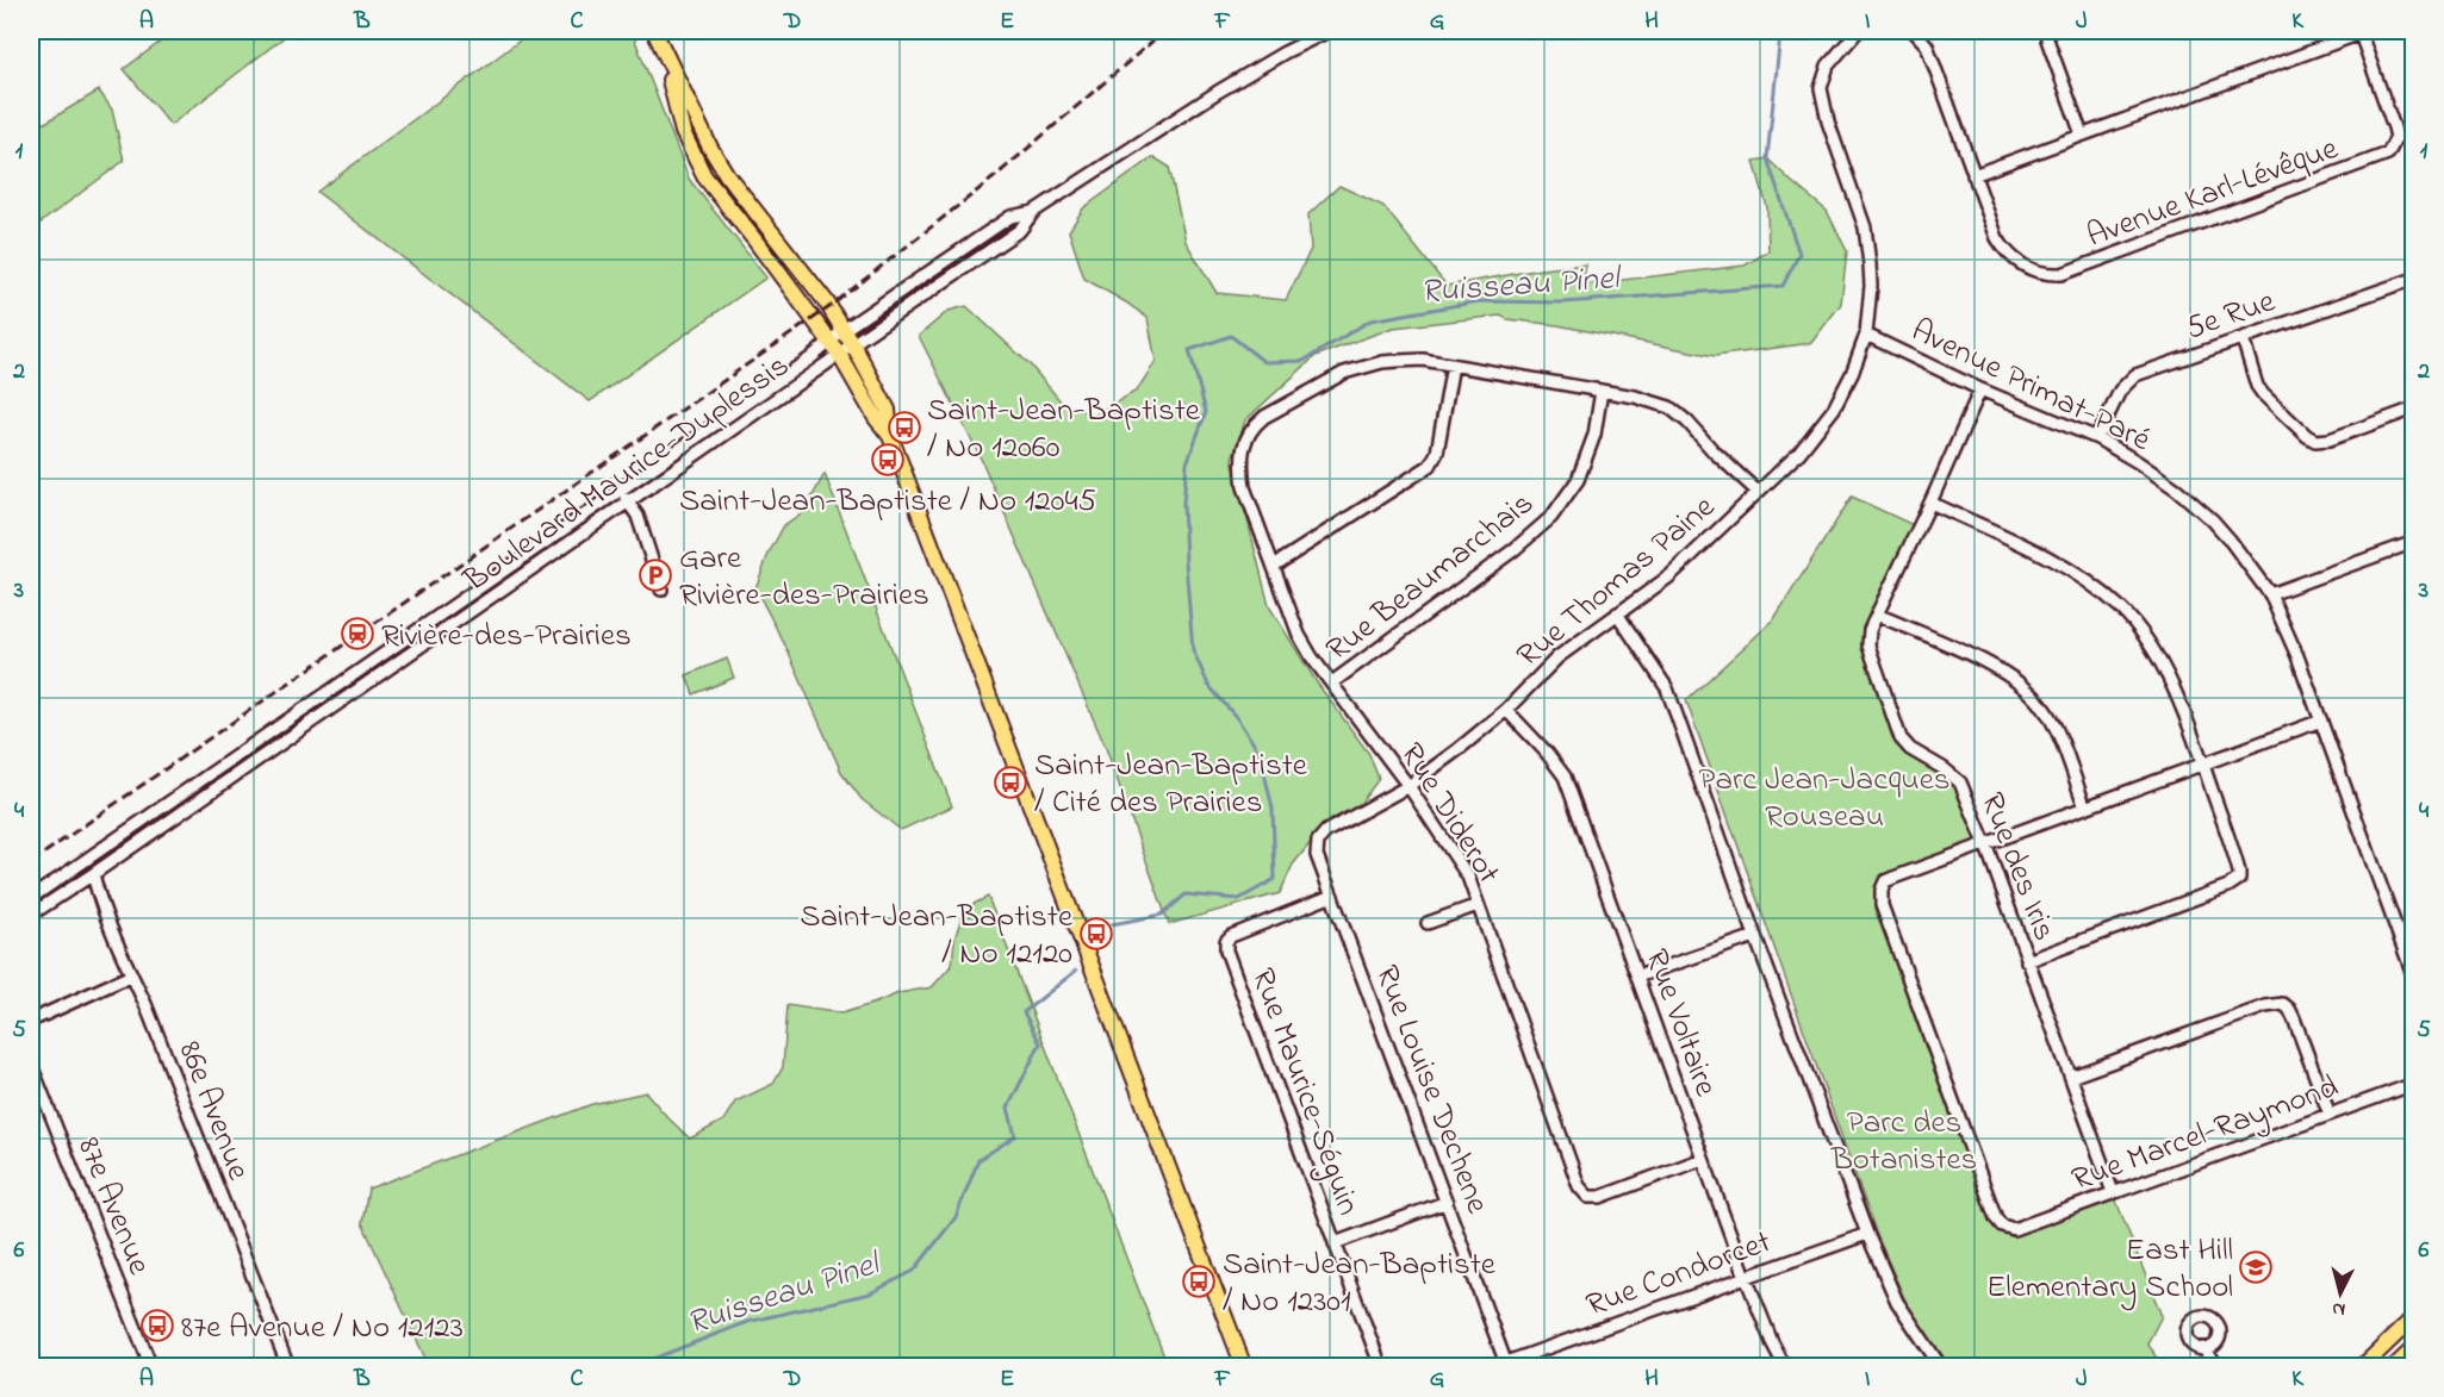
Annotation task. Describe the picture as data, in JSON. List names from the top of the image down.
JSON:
{
  "streets": {
    "street": [
      "Avenue Karl-Lévêque",
      "5e Rue",
      "Avenue Primat-Paré",
      "Boulevard Maurice-Duplessis",
      "Rue Beaumarchais",
      "Rue Thomas Paine",
      "Rue Diderot",
      "Rue des Iris",
      "Rue Voltaire",
      "Rue Louise Dechene",
      "Rue Maurice-Séguin",
      "86e Avenue",
      "Rue Marcel-Raymond",
      "87e Avenue",
      "Rue Condorcet"
    ]
  },
  "crossings": [
    ["5e Rue", "Avenue Primat-Paré"],
    ["Avenue Primat-Paré", "Rue Thomas Paine"],
    ["Avenue Primat-Paré", "Rue des Iris"],
    ["Boulevard Maurice-Duplessis", "86e Avenue"],
    ["Rue Beaumarchais", "Rue Diderot"],
    ["Rue Thomas Paine", "Rue Diderot"],
    ["Rue Thomas Paine", "Rue Voltaire"],
    ["Rue Thomas Paine", "Rue Louise Dechene"],
    ["Rue Diderot", "Rue Voltaire"],
    ["Rue des Iris", "Rue Marcel-Raymond"],
    ["Rue Voltaire", "Rue Condorcet"],
    ["Rue Louise Dechene", "Rue Maurice-Séguin"],
    ["Rue Louise Dechene", "Rue Condorcet"]
  ],
  "water": ["Ruisseau Pinel"],
  "parks": ["Parc Jean-Jacques Rouseau", "Parc des Botanistes"],
  "places": {
    "bus stop": [
      "Saint-Jean-Baptiste / No 12060",
      "Saint-Jean-Baptiste / No 12045",
      "Saint-Jean-Baptiste / Cité des Prairies",
      "Saint-Jean-Baptiste / No 12120",
      "Saint-Jean-Baptiste / No 12301",
      "87e Avenue / No 12123"
    ],
    "parking": ["Gare Rivière-des-Prairies"],
    "station": ["Rivière-des-Prairies"],
    "school or university": ["East Hill Elementary School"]
  },
  "north": "bottom",
  "grid": {
    "columns": [
      "A",
      "B",
      "C",
      "D",
      "E",
      "F",
      "G",
      "H",
      "I",
      "J",
      "K"
    ],
    "rows": [
      "1",
      "2",
      "3",
      "4",
      "5",
      "6"
    ]
  }
}
